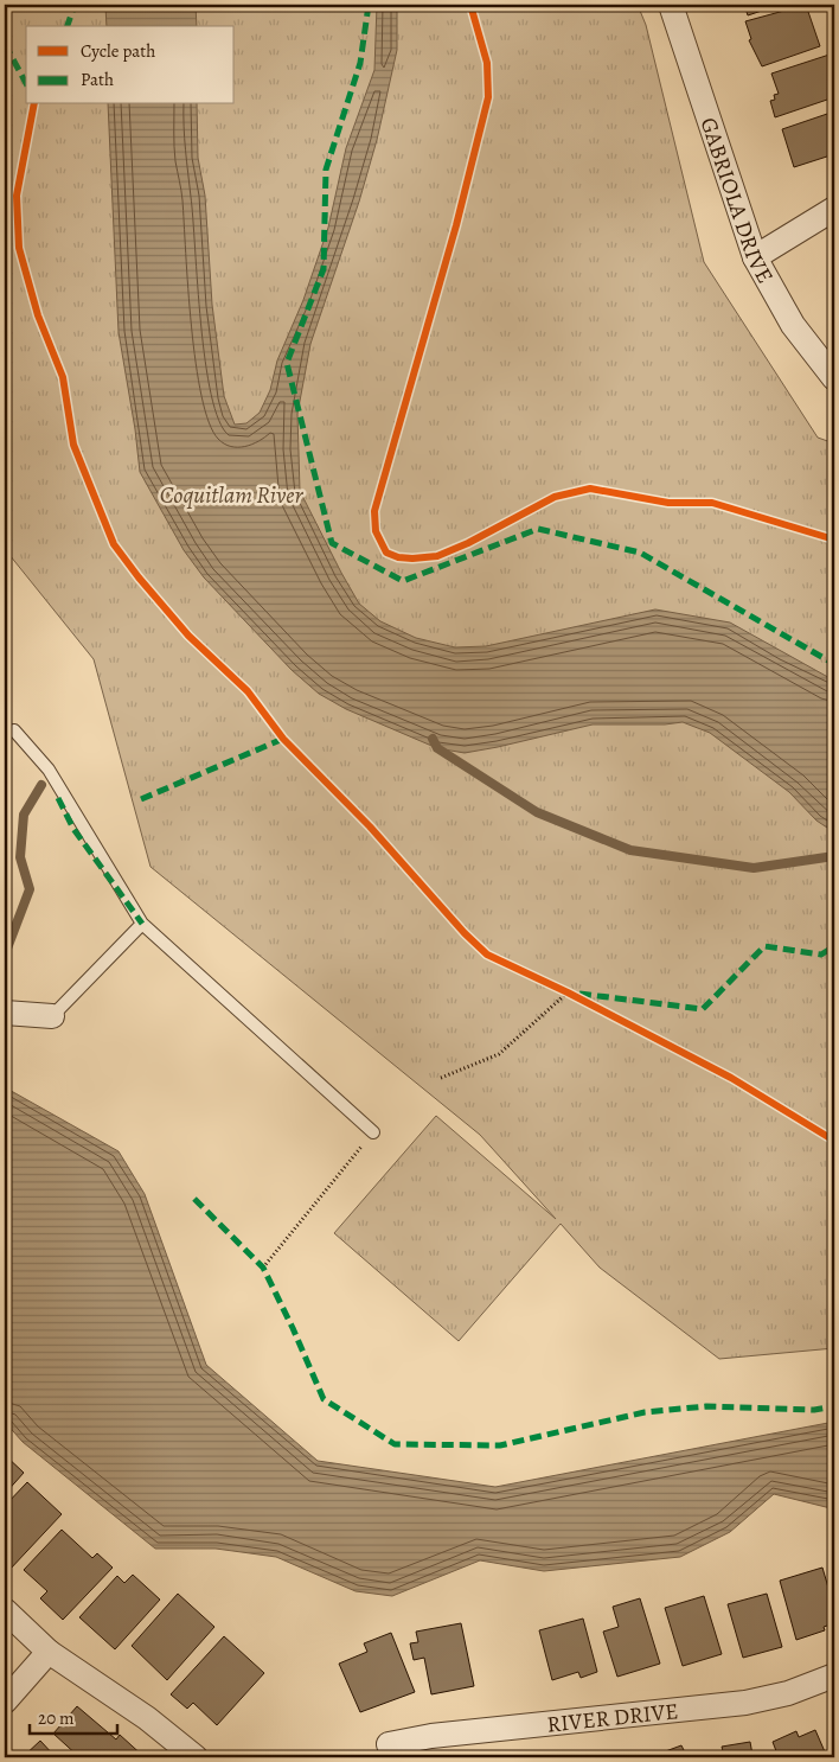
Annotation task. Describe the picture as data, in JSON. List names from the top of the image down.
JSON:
{
  "streets": {
    "street": ["GABRIOLA DRIVE", "RIVER DRIVE"]
  },
  "water": ["Coquitlam River"],
  "legend": ["Cycle path", "Path"],
  "scale_bar": "20 m"
}
